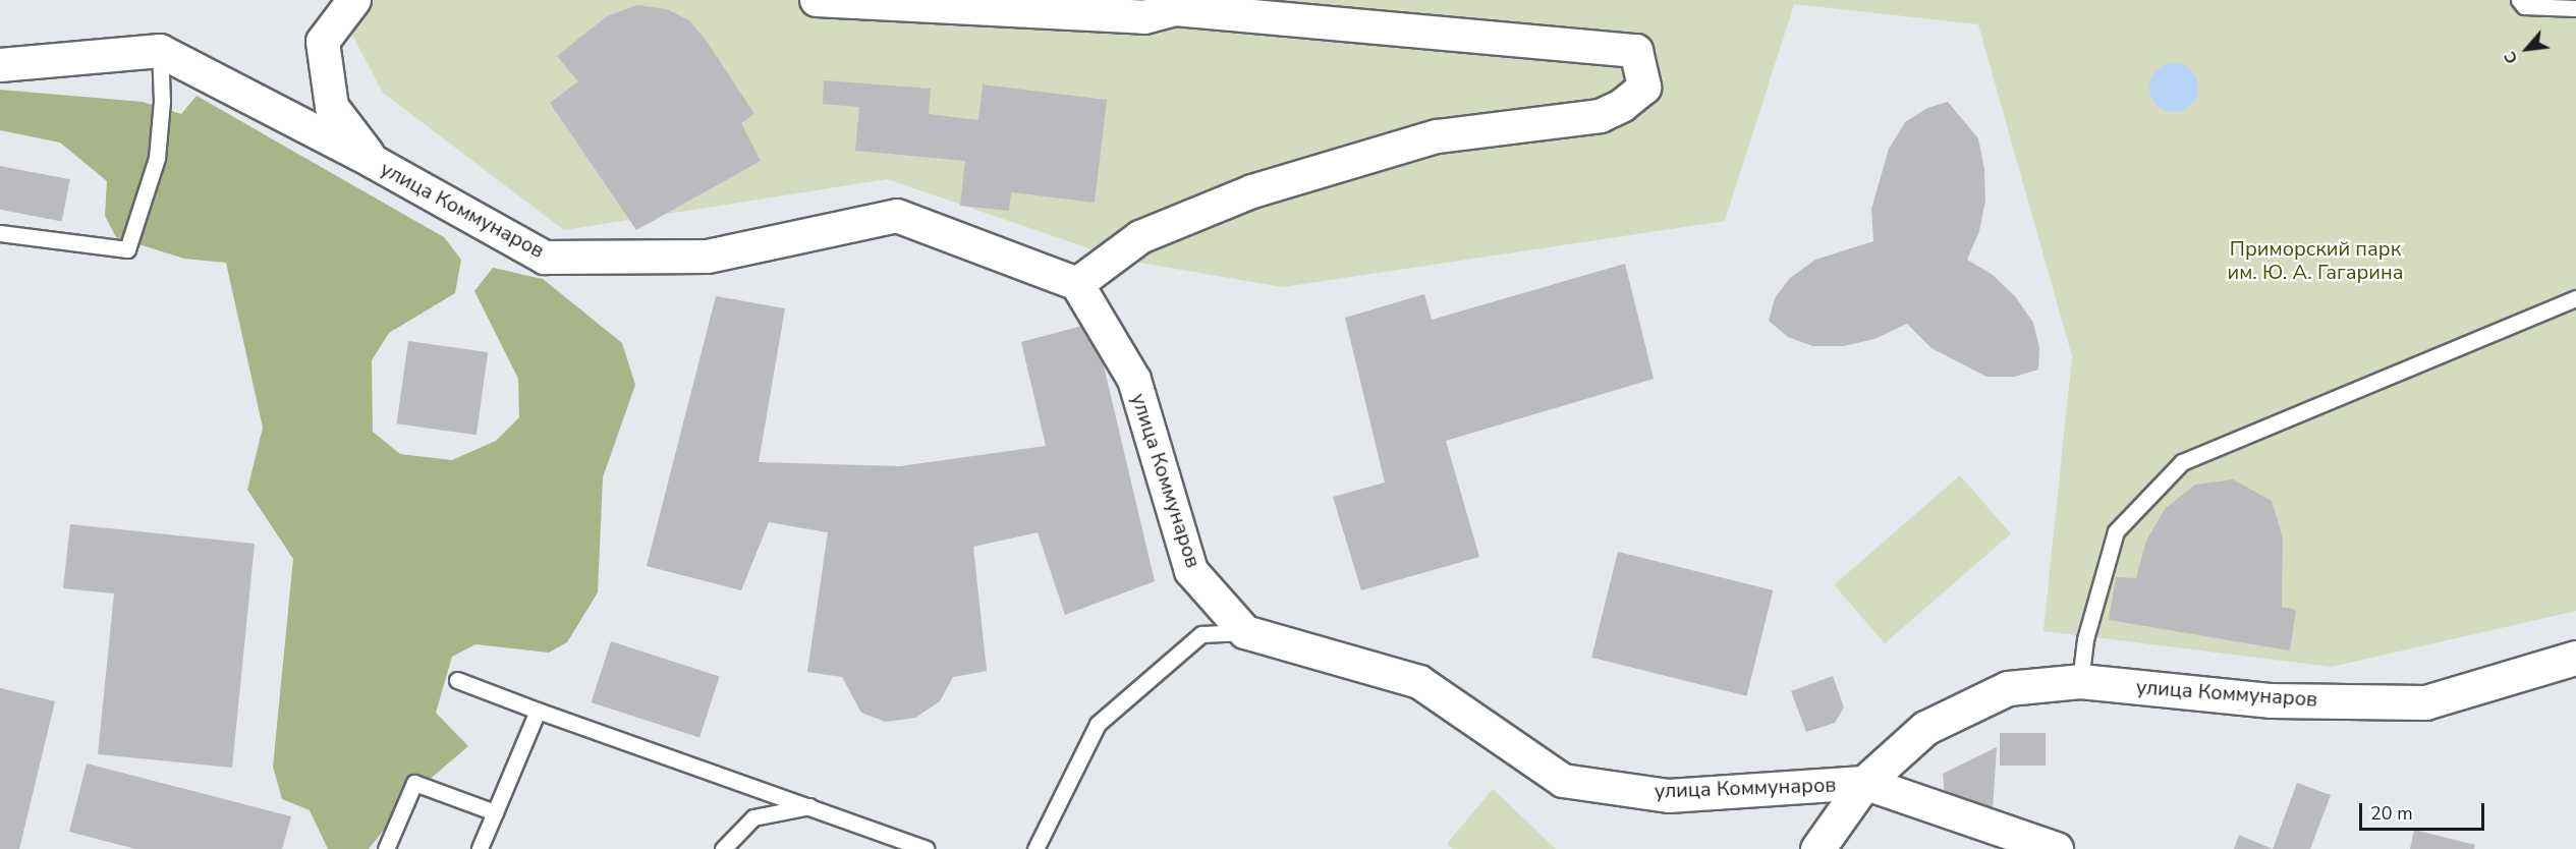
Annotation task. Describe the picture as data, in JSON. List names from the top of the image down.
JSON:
{
  "streets": {
    "main road": ["улица Коммунаров"]
  },
  "parks": ["Приморский парк им. Ю. А. Гагарина"],
  "scale_bar": "20 m",
  "north": "bottom left"
}
